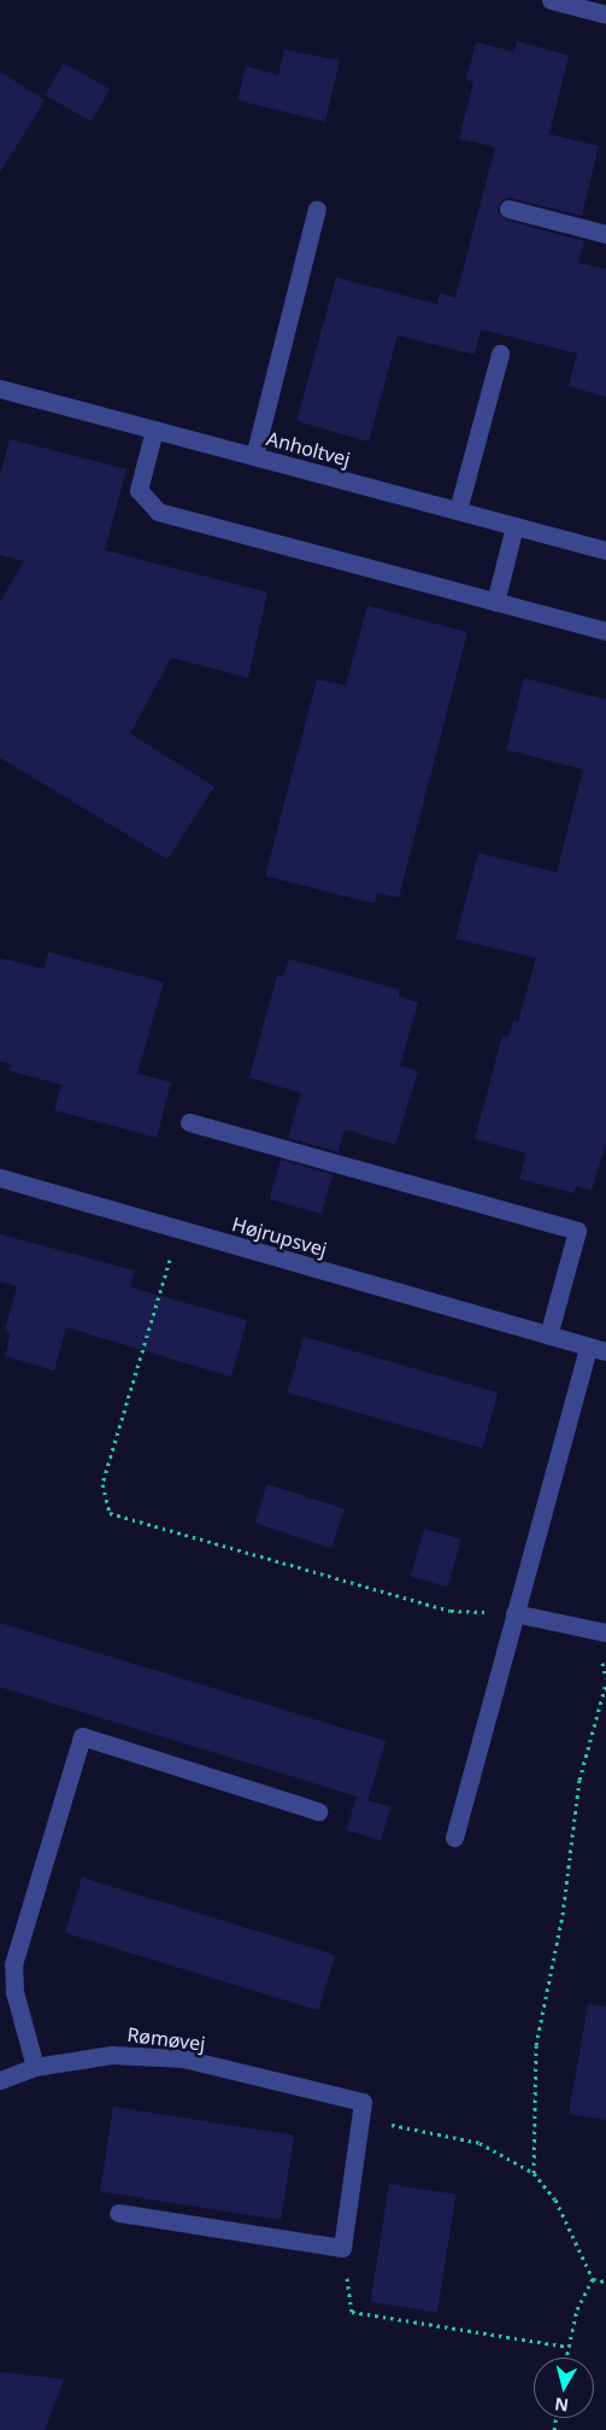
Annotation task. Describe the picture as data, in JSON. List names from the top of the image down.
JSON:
{
  "streets": {
    "street": ["Anholtvej", "Højrupsvej", "Rømøvej"]
  },
  "north": "bottom"
}
